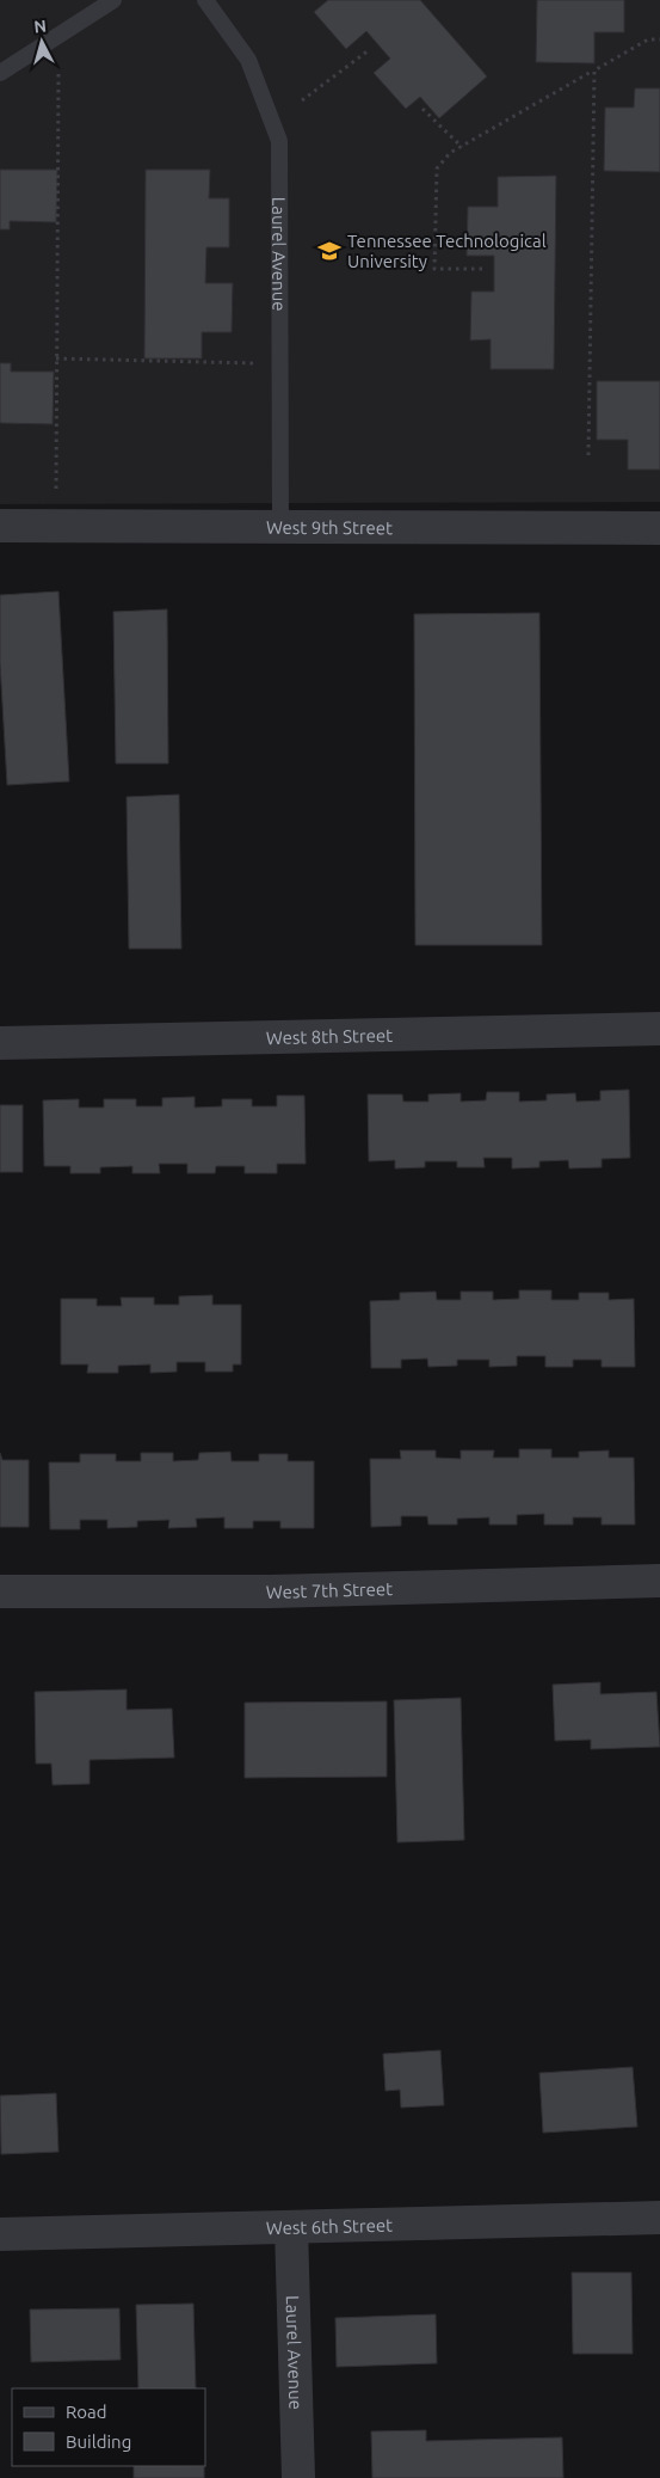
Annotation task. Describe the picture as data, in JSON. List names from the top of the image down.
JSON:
{
  "streets": {
    "street": [
      "Laurel Avenue",
      "West 9th Street",
      "West 8th Street",
      "West 7th Street",
      "West 6th Street"
    ]
  },
  "crossings": [
    ["Laurel Avenue", "West 9th Street"],
    ["Laurel Avenue", "West 6th Street"]
  ],
  "places": {
    "school or university": ["Tennessee Technological University"]
  },
  "legend": ["Road", "Building"],
  "north": "top"
}
